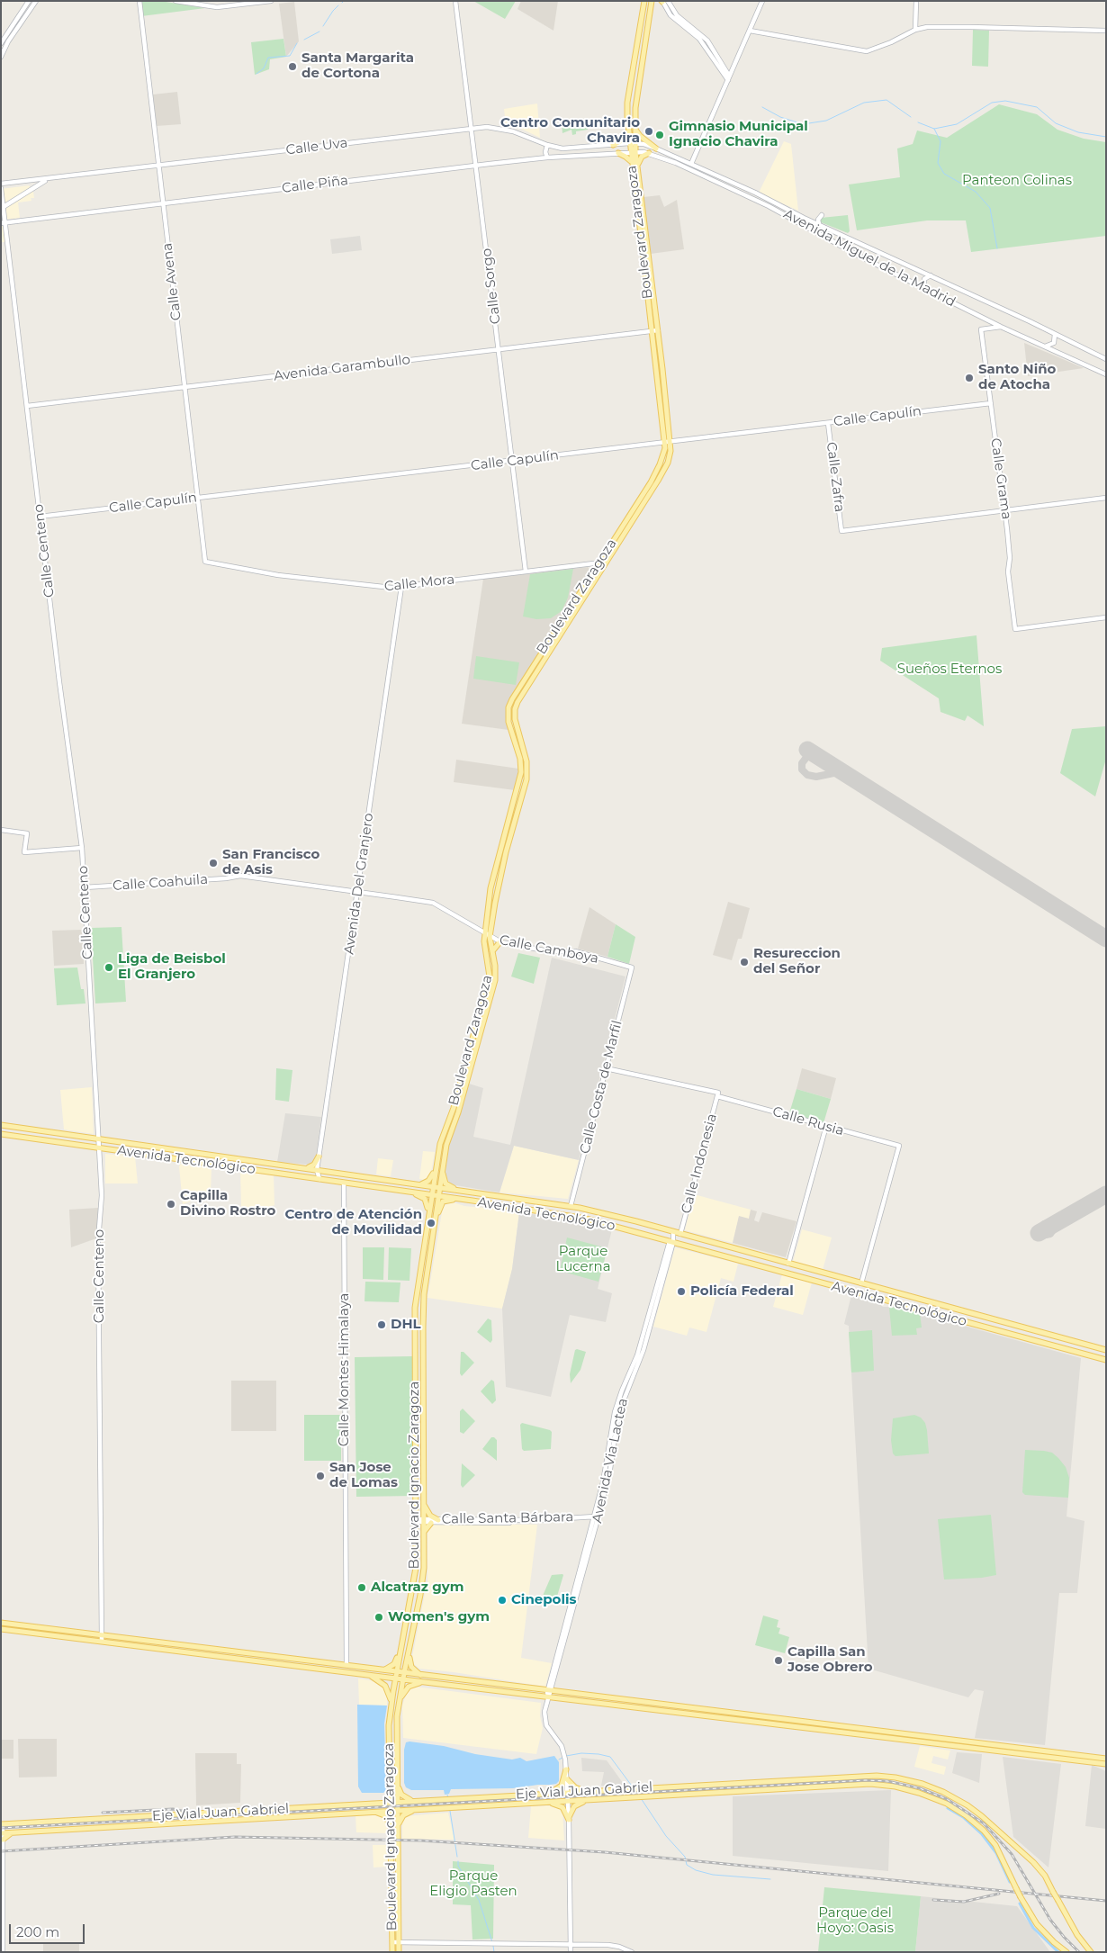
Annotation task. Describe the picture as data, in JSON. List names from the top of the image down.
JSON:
{
  "streets": {
    "main road": [
      "Boulevard Zaragoza",
      "Avenida Tecnológico",
      "Boulevard Ignacio Zaragoza",
      "Eje Vial Juan Gabriel"
    ],
    "street": [
      "Calle Uva",
      "Calle Piña",
      "Avenida Miguel de la Madrid",
      "Calle Avena",
      "Calle Sorgo",
      "Avenida Garambullo",
      "Calle Capulín",
      "Calle Zafra",
      "Calle Grama",
      "Calle Centeno",
      "Calle Mora",
      "Calle Coahuila",
      "Avenida Del Granjero",
      "Calle Camboya",
      "Calle Costa de Marfil",
      "Calle Rusia",
      "Calle Indonesia",
      "Calle Montes Himalaya",
      "Avenida Via Lactea",
      "Calle Santa Bárbara"
    ]
  },
  "crossings": [
    ["Calle Uva", "Boulevard Zaragoza"],
    ["Calle Uva", "Avenida Miguel de la Madrid"],
    ["Calle Uva", "Calle Avena"],
    ["Calle Uva", "Calle Sorgo"],
    ["Calle Piña", "Boulevard Zaragoza"],
    ["Calle Piña", "Avenida Miguel de la Madrid"],
    ["Calle Piña", "Calle Avena"],
    ["Calle Piña", "Calle Sorgo"],
    ["Calle Piña", "Calle Centeno"],
    ["Boulevard Zaragoza", "Avenida Miguel de la Madrid"],
    ["Boulevard Zaragoza", "Avenida Garambullo"],
    ["Boulevard Zaragoza", "Calle Capulín"],
    ["Boulevard Zaragoza", "Calle Mora"],
    ["Boulevard Zaragoza", "Calle Camboya"],
    ["Boulevard Zaragoza", "Avenida Tecnológico"],
    ["Boulevard Zaragoza", "Boulevard Ignacio Zaragoza"],
    ["Avenida Miguel de la Madrid", "Calle Grama"],
    ["Calle Avena", "Avenida Garambullo"],
    ["Calle Avena", "Calle Capulín"],
    ["Calle Avena", "Calle Mora"],
    ["Calle Sorgo", "Avenida Garambullo"],
    ["Calle Sorgo", "Calle Capulín"],
    ["Calle Sorgo", "Calle Mora"],
    ["Avenida Garambullo", "Calle Centeno"],
    ["Calle Capulín", "Calle Zafra"],
    ["Calle Capulín", "Calle Grama"],
    ["Calle Capulín", "Calle Centeno"],
    ["Calle Zafra", "Calle Grama"],
    ["Calle Centeno", "Calle Coahuila"],
    ["Calle Centeno", "Avenida Tecnológico"],
    ["Calle Mora", "Avenida Del Granjero"],
    ["Calle Coahuila", "Calle Camboya"],
    ["Avenida Del Granjero", "Calle Camboya"],
    ["Avenida Del Granjero", "Avenida Tecnológico"],
    ["Calle Camboya", "Calle Costa de Marfil"],
    ["Calle Costa de Marfil", "Calle Rusia"],
    ["Calle Costa de Marfil", "Avenida Tecnológico"],
    ["Calle Rusia", "Avenida Tecnológico"],
    ["Calle Rusia", "Calle Indonesia"],
    ["Avenida Tecnológico", "Calle Indonesia"],
    ["Avenida Tecnológico", "Calle Montes Himalaya"],
    ["Avenida Tecnológico", "Avenida Via Lactea"],
    ["Avenida Tecnológico", "Boulevard Ignacio Zaragoza"],
    ["Avenida Via Lactea", "Calle Santa Bárbara"],
    ["Boulevard Ignacio Zaragoza", "Calle Santa Bárbara"],
    ["Boulevard Ignacio Zaragoza", "Eje Vial Juan Gabriel"]
  ],
  "parks": [
    "Panteon Colinas",
    "Sueños Eternos",
    "Parque Lucerna",
    "Parque Eligio Pasten",
    "Parque del Hoyo: Oasis"
  ],
  "places": [
    "Santa Margarita de Cortona",
    "Centro Comunitario Chavira",
    "Gimnasio Municipal Ignacio Chavira",
    "Santo Niño de Atocha",
    "San Francisco de Asis",
    "Resureccion del Señor",
    "Liga de Beisbol El Granjero",
    "Capilla Divino Rostro",
    "Centro de Atención de Movilidad",
    "Policía Federal",
    "DHL",
    "San Jose de Lomas",
    "Alcatraz gym",
    "Cinepolis",
    "Women's gym",
    "Capilla San Jose Obrero"
  ],
  "scale_bar": "200 m"
}
